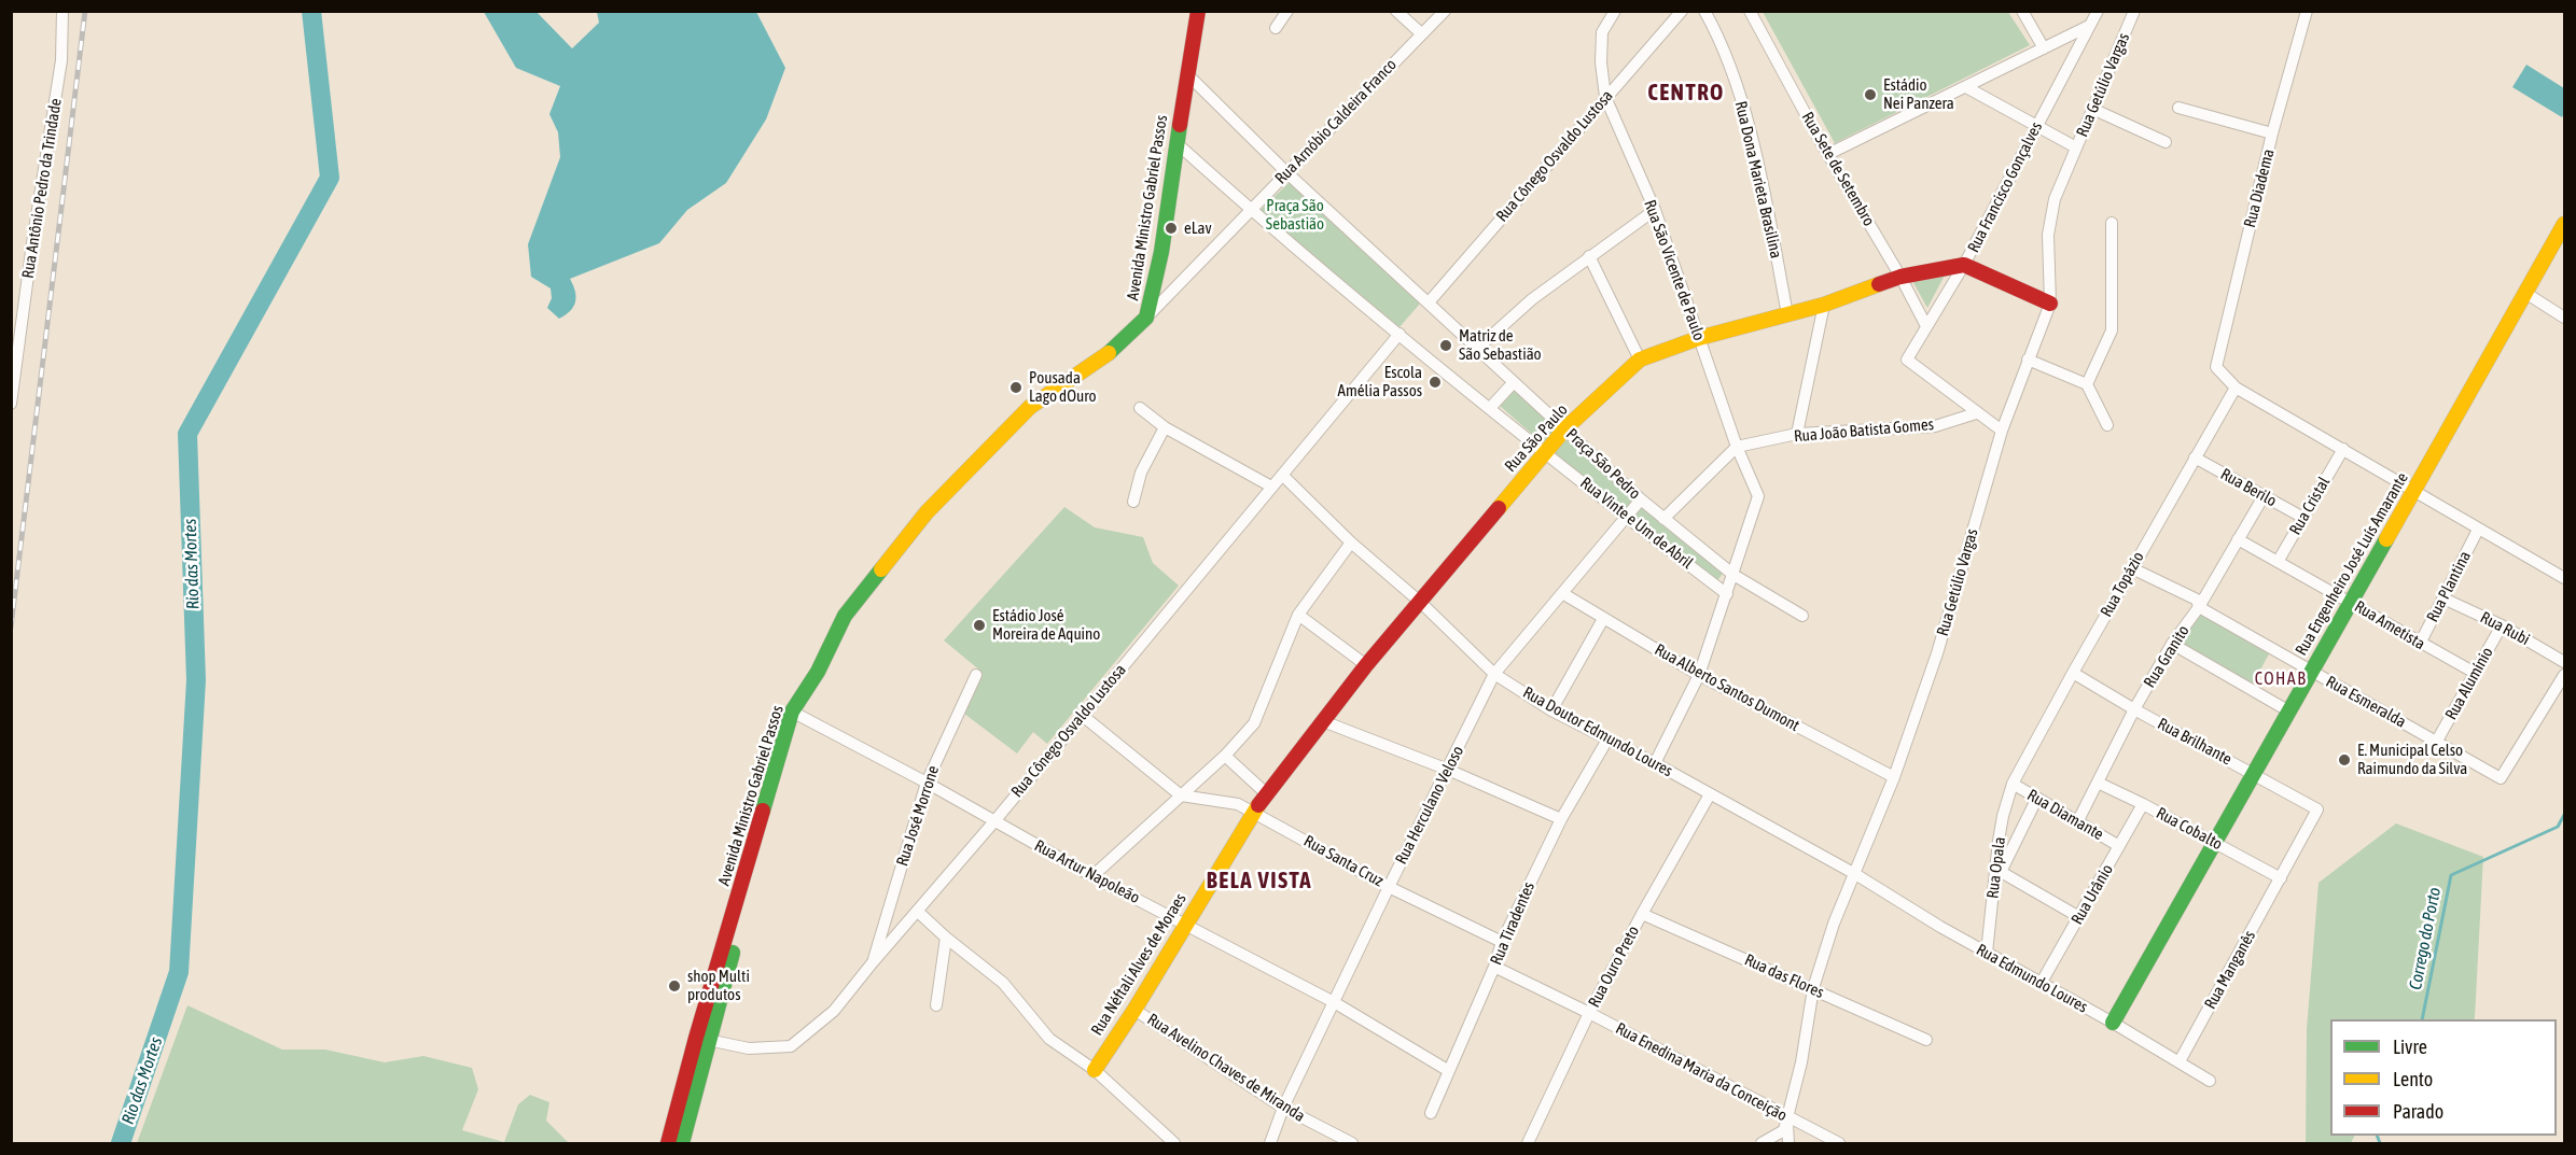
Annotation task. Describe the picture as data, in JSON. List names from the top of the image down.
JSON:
{
  "streets": {
    "street": [
      "Rua Getúlio Vargas",
      "Rua Arnóbio Caldeira Franco",
      "Rua Cônego Osvaldo Lustosa",
      "Rua Sete de Setembro",
      "Rua Dona Marieta Brasilina",
      "Rua Francisco Gonçalves",
      "Rua Antônio Pedro da Trindade",
      "Rua Diadema",
      "Avenida Ministro Gabriel Passos",
      "Rua São Vicente de Paulo",
      "Rua João Batista Gomes",
      "Rua São Paulo",
      "Praça São Pedro",
      "Rua Berilo",
      "Rua Cristal",
      "Rua Vinte e Um de Abril",
      "Rua Engenheiro José Luís Amarante",
      "Rua Topázio",
      "Rua Plantina",
      "Rua Ametista",
      "Rua Rubi",
      "Rua Granito",
      "Rua Alumínio",
      "Rua Alberto Santos Dumont",
      "Rua Esmeralda",
      "Rua Doutor Edmundo Loures",
      "Rua Brilhante",
      "Rua Herculano Veloso",
      "Rua Diamante",
      "Rua José Morrone",
      "Rua Cobalto",
      "Rua Santa Cruz",
      "Rua Opala",
      "Rua Artur Napoleão",
      "Rua Urânio",
      "Rua Tiradentes",
      "Rua Néftali Alves de Moraes",
      "Rua Ouro Preto",
      "Rua Manganês",
      "Rua das Flores",
      "Rua Edmundo Loures",
      "Rua Avelino Chaves de Miranda",
      "Rua Enedina Maria da Conceição"
    ]
  },
  "crossings": [
    ["Rua Getúlio Vargas", "Rua Alberto Santos Dumont"],
    ["Rua Getúlio Vargas", "Rua Doutor Edmundo Loures"],
    ["Rua Getúlio Vargas", "Rua das Flores"],
    ["Rua Getúlio Vargas", "Rua Edmundo Loures"],
    ["Rua Getúlio Vargas", "Rua Enedina Maria da Conceição"],
    ["Rua Arnóbio Caldeira Franco", "Avenida Ministro Gabriel Passos"],
    ["Rua Cônego Osvaldo Lustosa", "Avenida Ministro Gabriel Passos"],
    ["Rua Cônego Osvaldo Lustosa", "Rua São Vicente de Paulo"],
    ["Rua Cônego Osvaldo Lustosa", "Rua Doutor Edmundo Loures"],
    ["Rua Cônego Osvaldo Lustosa", "Rua José Morrone"],
    ["Rua Cônego Osvaldo Lustosa", "Rua Artur Napoleão"],
    ["Rua Sete de Setembro", "Rua Francisco Gonçalves"],
    ["Rua Sete de Setembro", "Rua São Paulo"],
    ["Rua Dona Marieta Brasilina", "Rua São Paulo"],
    ["Rua Francisco Gonçalves", "Rua João Batista Gomes"],
    ["Rua Francisco Gonçalves", "Rua São Paulo"],
    ["Rua Diadema", "Rua Topázio"],
    ["Avenida Ministro Gabriel Passos", "Rua Artur Napoleão"],
    ["Rua São Vicente de Paulo", "Rua João Batista Gomes"],
    ["Rua São Vicente de Paulo", "Rua São Paulo"],
    ["Rua São Vicente de Paulo", "Praça São Pedro"],
    ["Rua São Vicente de Paulo", "Rua Vinte e Um de Abril"],
    ["Rua São Vicente de Paulo", "Rua Alberto Santos Dumont"],
    ["Rua São Vicente de Paulo", "Rua Doutor Edmundo Loures"],
    ["Rua São Paulo", "Praça São Pedro"],
    ["Rua São Paulo", "Rua Vinte e Um de Abril"],
    ["Rua São Paulo", "Rua Doutor Edmundo Loures"],
    ["Rua São Paulo", "Rua Santa Cruz"],
    ["Rua São Paulo", "Rua Néftali Alves de Moraes"],
    ["Praça São Pedro", "Rua Herculano Veloso"],
    ["Rua Berilo", "Rua Cristal"],
    ["Rua Berilo", "Rua Topázio"],
    ["Rua Berilo", "Rua Granito"],
    ["Rua Cristal", "Rua Ametista"],
    ["Rua Vinte e Um de Abril", "Rua Herculano Veloso"],
    ["Rua Engenheiro José Luís Amarante", "Rua Ametista"],
    ["Rua Engenheiro José Luís Amarante", "Rua Esmeralda"],
    ["Rua Engenheiro José Luís Amarante", "Rua Brilhante"],
    ["Rua Engenheiro José Luís Amarante", "Rua Cobalto"],
    ["Rua Engenheiro José Luís Amarante", "Rua Edmundo Loures"],
    ["Rua Topázio", "Rua Esmeralda"],
    ["Rua Topázio", "Rua Brilhante"],
    ["Rua Topázio", "Rua Diamante"],
    ["Rua Topázio", "Rua Opala"],
    ["Rua Plantina", "Rua Ametista"],
    ["Rua Plantina", "Rua Rubi"],
    ["Rua Ametista", "Rua Granito"],
    ["Rua Ametista", "Rua Alumínio"],
    ["Rua Rubi", "Rua Alumínio"],
    ["Rua Granito", "Rua Esmeralda"],
    ["Rua Granito", "Rua Brilhante"],
    ["Rua Granito", "Rua Diamante"],
    ["Rua Granito", "Rua Cobalto"],
    ["Rua Alumínio", "Rua Esmeralda"],
    ["Rua Alberto Santos Dumont", "Rua Herculano Veloso"],
    ["Rua Doutor Edmundo Loures", "Rua Herculano Veloso"],
    ["Rua Doutor Edmundo Loures", "Rua Tiradentes"],
    ["Rua Doutor Edmundo Loures", "Rua Ouro Preto"],
    ["Rua Doutor Edmundo Loures", "Rua Edmundo Loures"],
    ["Rua Brilhante", "Rua Manganês"],
    ["Rua Herculano Veloso", "Rua Santa Cruz"],
    ["Rua Herculano Veloso", "Rua Artur Napoleão"],
    ["Rua Herculano Veloso", "Rua Avelino Chaves de Miranda"],
    ["Rua Diamante", "Rua Opala"],
    ["Rua Diamante", "Rua Urânio"],
    ["Rua José Morrone", "Rua Artur Napoleão"],
    ["Rua Cobalto", "Rua Urânio"],
    ["Rua Cobalto", "Rua Manganês"],
    ["Rua Santa Cruz", "Rua Tiradentes"],
    ["Rua Santa Cruz", "Rua Néftali Alves de Moraes"],
    ["Rua Opala", "Rua Edmundo Loures"],
    ["Rua Artur Napoleão", "Rua Tiradentes"],
    ["Rua Artur Napoleão", "Rua Néftali Alves de Moraes"],
    ["Rua Urânio", "Rua Edmundo Loures"],
    ["Rua Tiradentes", "Rua Enedina Maria da Conceição"],
    ["Rua Néftali Alves de Moraes", "Rua Avelino Chaves de Miranda"],
    ["Rua Ouro Preto", "Rua das Flores"],
    ["Rua Ouro Preto", "Rua Enedina Maria da Conceição"],
    ["Rua Manganês", "Rua Edmundo Loures"]
  ],
  "districts": ["CENTRO", "COHAB", "BELA VISTA"],
  "water": ["Rio das Mortes", "Corrego do Porto"],
  "parks": ["Praça São Sebastião"],
  "places": [
    "Estádio Nei Panzera",
    "eLav",
    "Matriz de São Sebastião",
    "Escola Amélia Passos",
    "Pousada Lago dOuro",
    "Estádio José Moreira de Aquino",
    "E. Municipal Celso Raimundo da Silva",
    "shop Multi produtos"
  ],
  "legend": ["Livre", "Lento", "Parado"]
}
